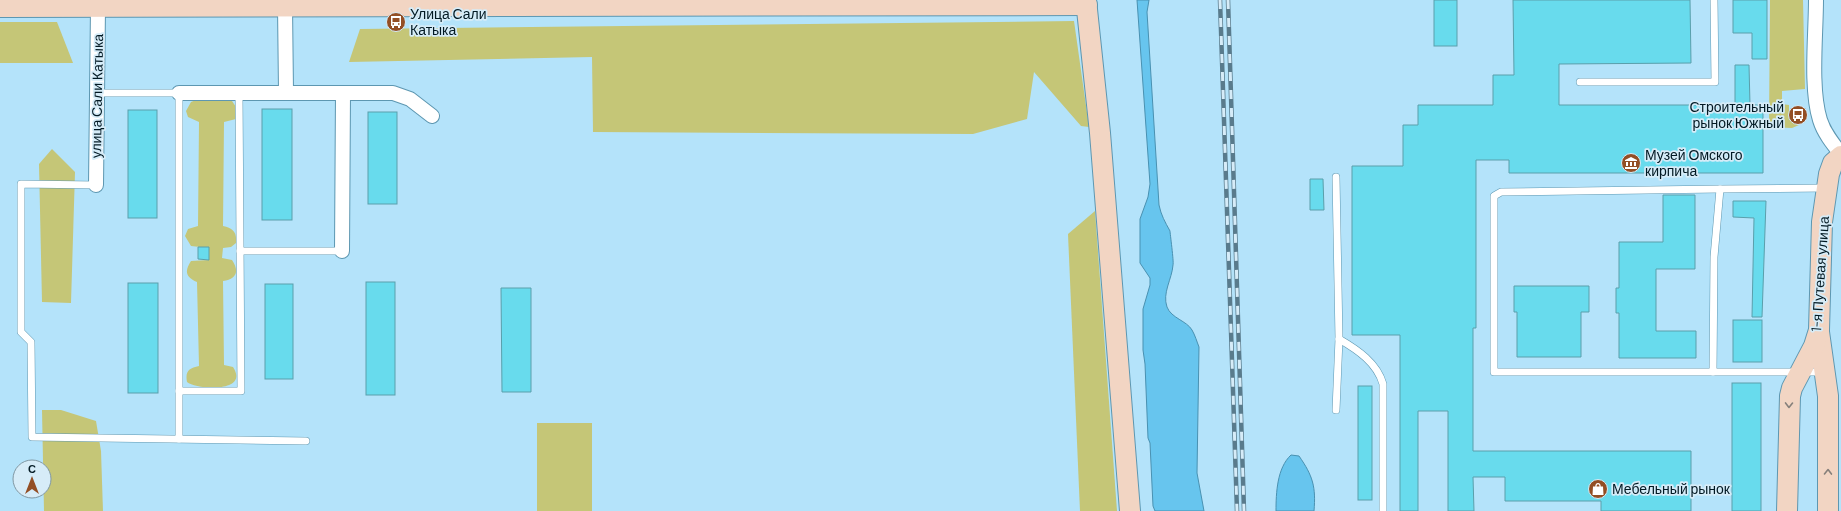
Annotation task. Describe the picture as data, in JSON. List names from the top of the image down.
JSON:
{
  "streets": {
    "main road": ["1-я Путевая улица"],
    "street": ["улица Сали Катыка"]
  },
  "places": {
    "bus stop": ["Улица Сали Катыка", "Строительный рынок Южный"],
    "museum": ["Музей Омского кирпича"],
    "shop": ["Мебельный рынок"]
  },
  "north": "top"
}
